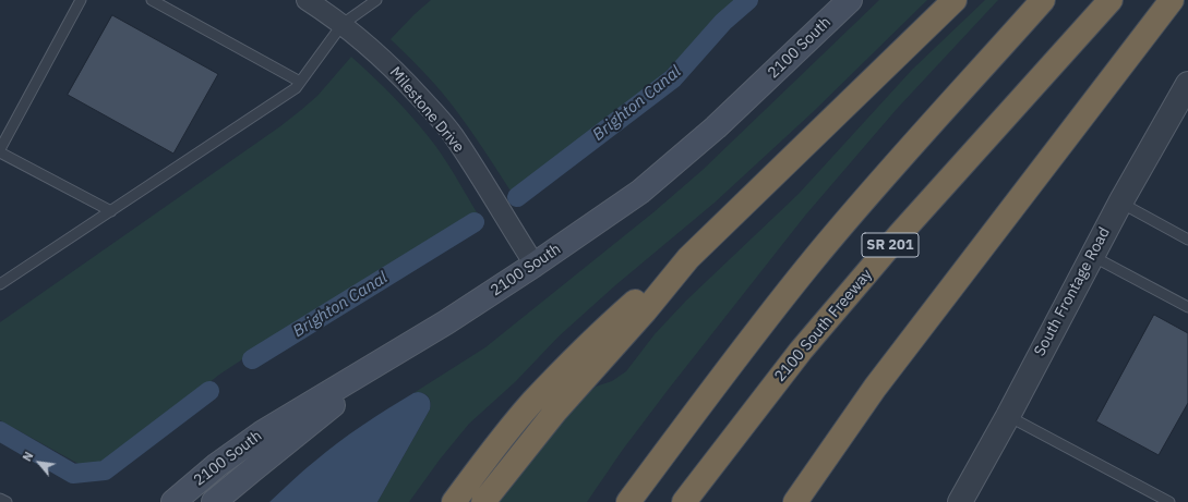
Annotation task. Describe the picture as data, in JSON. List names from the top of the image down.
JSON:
{
  "streets": {
    "highway": ["SR 201", "2100 South Freeway"],
    "main road": ["2100 South"],
    "street": ["Milestone Drive", "South Frontage Road"]
  },
  "crossings": [
    ["2100 South", "Milestone Drive"]
  ],
  "water": ["Brighton Canal"],
  "north": "top left"
}
